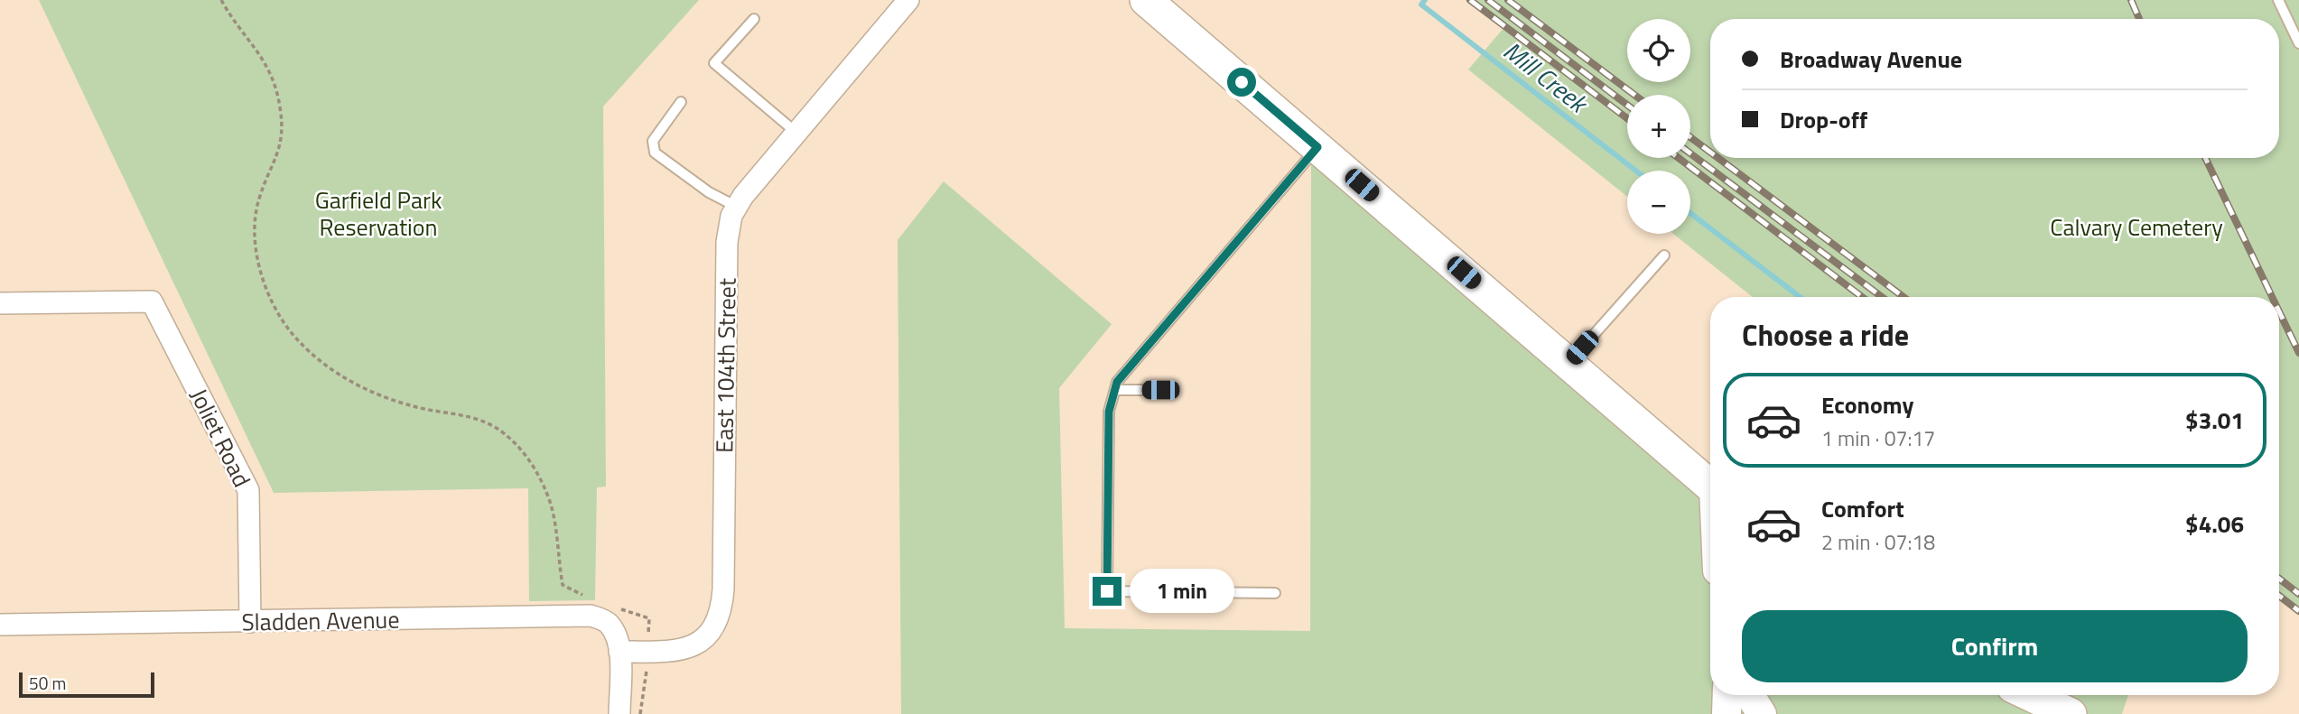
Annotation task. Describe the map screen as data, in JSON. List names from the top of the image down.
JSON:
{
  "streets": {
    "street": ["East 104th Street", "Joliet Road", "Sladden Avenue"]
  },
  "crossings": [
    ["East 104th Street", "Sladden Avenue"],
    ["Joliet Road", "Sladden Avenue"]
  ],
  "water": ["Mill Creek"],
  "parks": ["Garfield Park Reservation", "Calvary Cemetery"],
  "scale_bar": "50 m",
  "page": {
    "map_buttons": ["+", "−"],
    "banner": ["Broadway Avenue", "Drop-off"],
    "heading": "Choose a ride",
    "list": [
      {
        "name": "Economy",
        "note": "1 min · 07:17",
        "value": "$3.01"
      },
      {
        "name": "Comfort",
        "note": "2 min · 07:18",
        "value": "$4.06"
      }
    ],
    "bubble": "1 min",
    "buttons": "Confirm",
    "scale": "50 m"
  }
}
